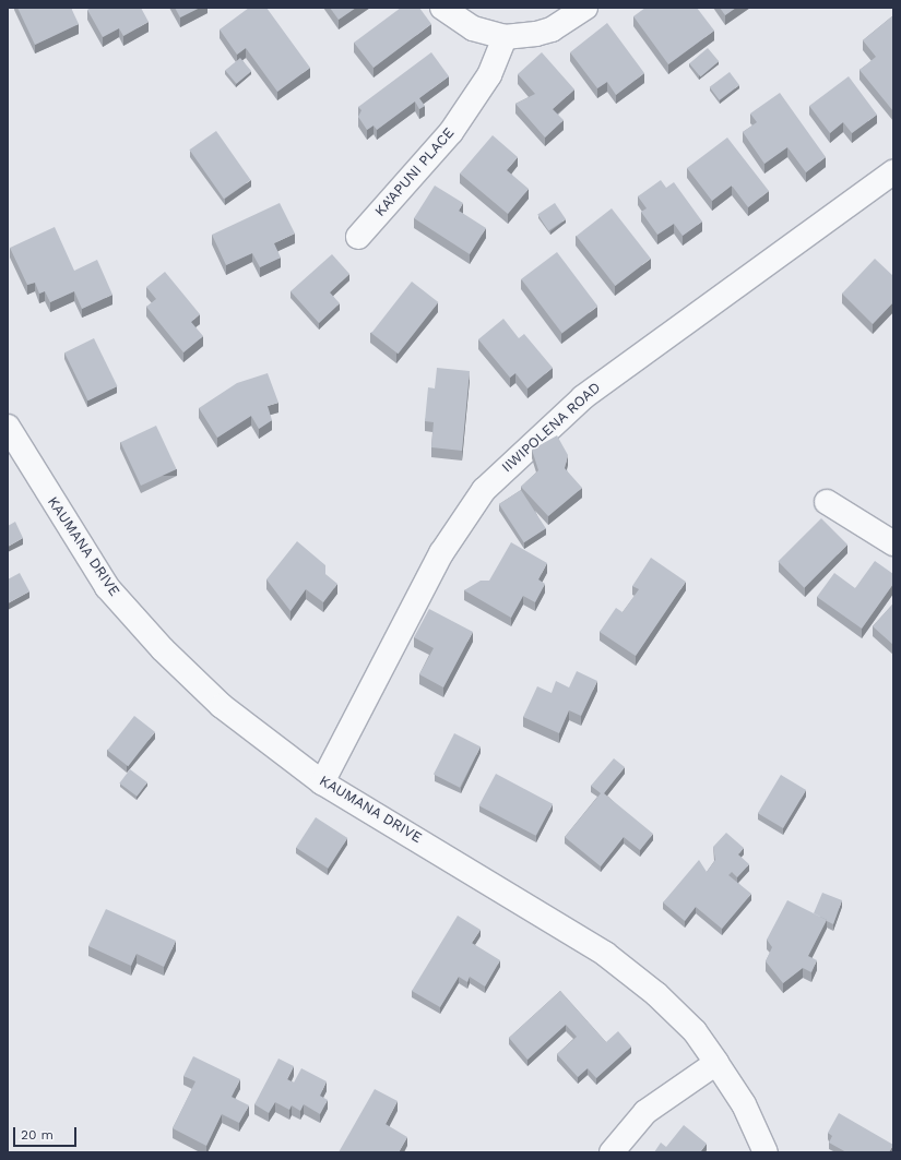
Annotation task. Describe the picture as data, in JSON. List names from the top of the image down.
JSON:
{
  "streets": {
    "street": ["KA'APUNI PLACE", "IIWIPOLENA ROAD", "KAUMANA DRIVE"]
  },
  "crossings": [
    ["IIWIPOLENA ROAD", "KAUMANA DRIVE"]
  ],
  "scale_bar": "20 m"
}
